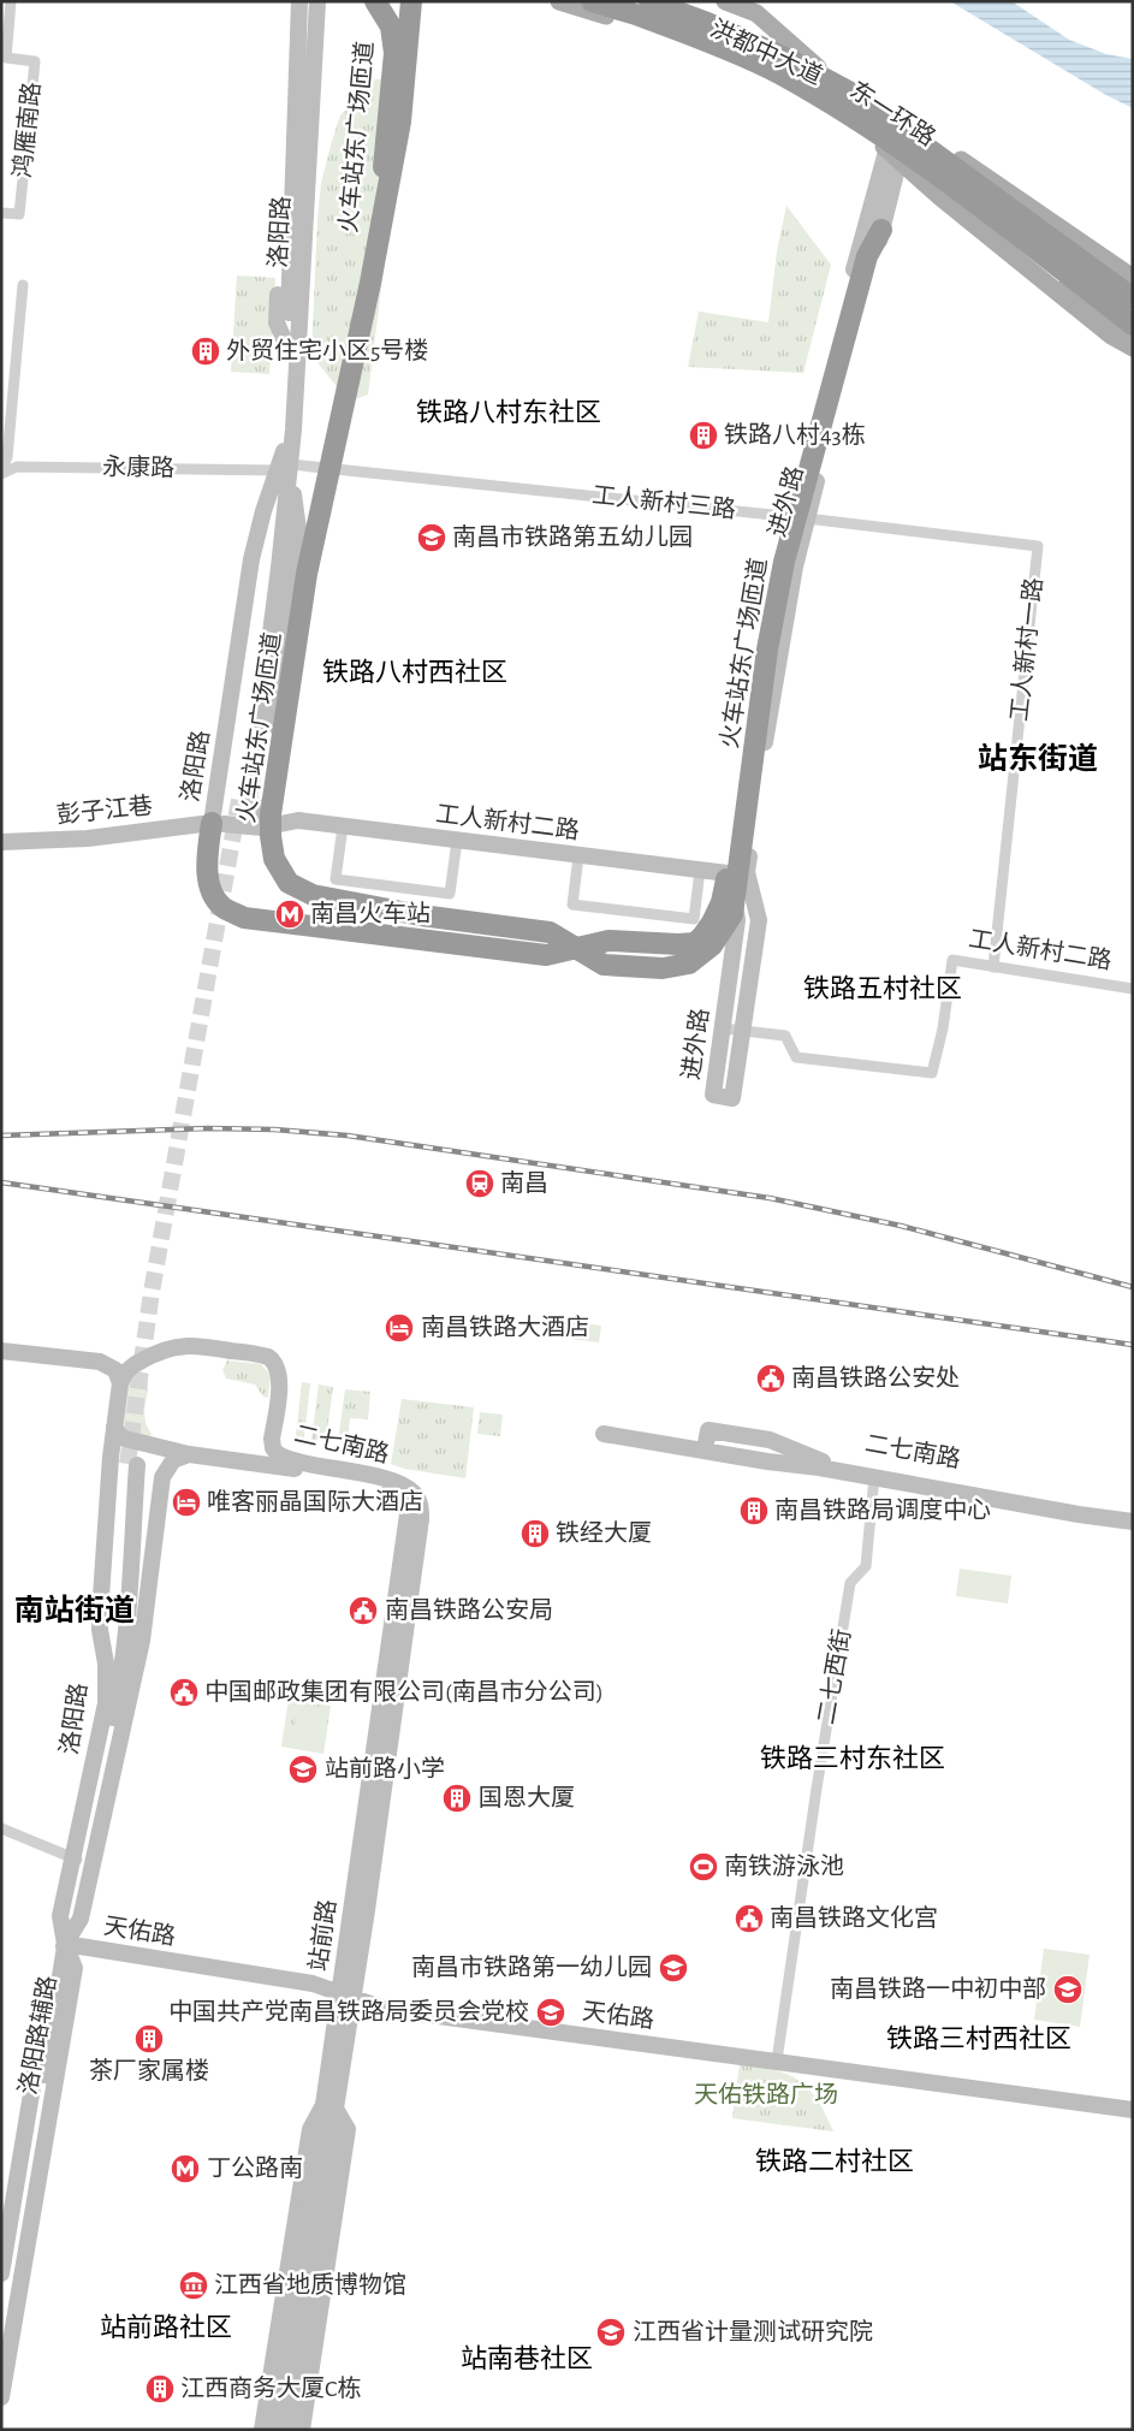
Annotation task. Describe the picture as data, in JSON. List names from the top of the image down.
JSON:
{
  "streets": {
    "highway": ["东一环路", "火车站东广场匝道"],
    "main road": ["洪都中大道"],
    "street": [
      "鸿雁南路",
      "洛阳路",
      "永康路",
      "进外路",
      "工人新村三路",
      "工人新村一路",
      "彭子江巷",
      "工人新村二路",
      "二七南路",
      "二七西街",
      "天佑路",
      "站前路",
      "洛阳路辅路"
    ]
  },
  "crossings": [
    ["洪都中大道", "进外路"],
    ["火车站东广场匝道", "洛阳路"],
    ["火车站东广场匝道", "进外路"],
    ["火车站东广场匝道", "彭子江巷"],
    ["火车站东广场匝道", "工人新村二路"],
    ["洛阳路", "永康路"],
    ["洛阳路", "工人新村三路"],
    ["洛阳路", "彭子江巷"],
    ["洛阳路", "工人新村二路"],
    ["洛阳路", "二七南路"],
    ["洛阳路", "天佑路"],
    ["洛阳路", "洛阳路辅路"],
    ["永康路", "工人新村三路"],
    ["进外路", "工人新村三路"],
    ["进外路", "工人新村二路"],
    ["工人新村三路", "工人新村一路"],
    ["工人新村一路", "工人新村二路"],
    ["二七南路", "二七西街"],
    ["二七南路", "站前路"],
    ["二七西街", "天佑路"],
    ["天佑路", "站前路"],
    ["天佑路", "洛阳路辅路"]
  ],
  "districts": [
    "铁路八村东社区",
    "铁路八村西社区",
    "站东街道",
    "铁路五村社区",
    "南站街道",
    "铁路三村东社区",
    "铁路三村西社区",
    "铁路二村社区",
    "站前路社区",
    "站南巷社区"
  ],
  "parks": ["天佑铁路广场"],
  "places": {
    "building": [
      "外贸住宅小区5号楼",
      "铁路八村43栋",
      "南昌铁路局调度中心",
      "铁经大厦",
      "国恩大厦",
      "茶厂家属楼",
      "江西商务大厦C栋"
    ],
    "school or university": [
      "南昌市铁路第五幼儿园",
      "站前路小学",
      "南昌市铁路第一幼儿园",
      "南昌铁路一中初中部",
      "中国共产党南昌铁路局委员会党校",
      "江西省计量测试研究院"
    ],
    "metro station": ["南昌火车站", "丁公路南"],
    "station": ["南昌"],
    "hotel": ["南昌铁路大酒店", "唯客丽晶国际大酒店"],
    "public building": [
      "南昌铁路公安处",
      "南昌铁路公安局",
      "中国邮政集团有限公司(南昌市分公司)",
      "南昌铁路文化宫"
    ],
    "sports": ["南铁游泳池"],
    "museum": ["江西省地质博物馆"]
  }
}
